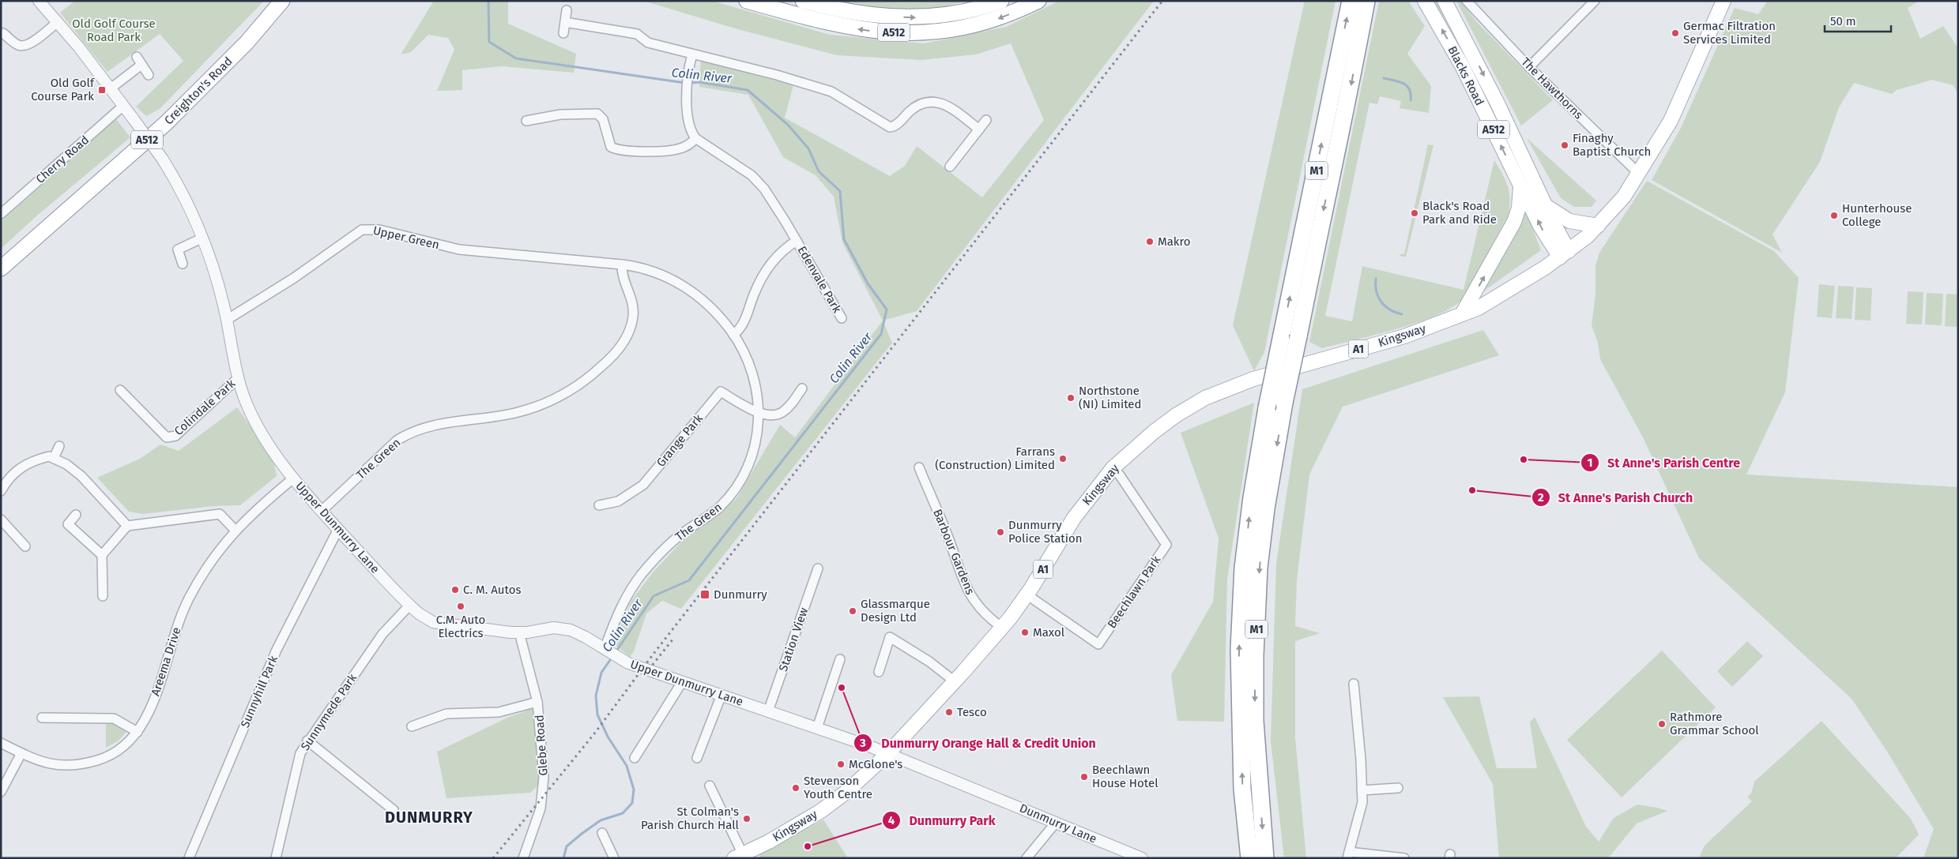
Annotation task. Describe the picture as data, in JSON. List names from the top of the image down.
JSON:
{
  "streets": {
    "highway": ["A512", "Creighton's Road", "M1"],
    "main road": ["Blacks Road", "Kingsway", "A1"],
    "street": [
      "The Hawthorns",
      "Cherry Road",
      "Upper Green",
      "Edenvale Park",
      "Colindale Park",
      "Grange Park",
      "The Green",
      "Upper Dunmurry Lane",
      "Barbour Gardens",
      "Beechlawn Park",
      "Station View",
      "Areema Drive",
      "Sunnyhill Park",
      "Sunnymede Park",
      "Glebe Road",
      "Dunmurry Lane"
    ]
  },
  "crossings": [
    ["Blacks Road", "Kingsway"],
    ["Blacks Road", "A1"],
    ["The Hawthorns", "A1"],
    ["Cherry Road", "Upper Dunmurry Lane"],
    ["Upper Green", "The Green"],
    ["Upper Green", "Upper Dunmurry Lane"],
    ["Edenvale Park", "The Green"],
    ["Kingsway", "A1"],
    ["Kingsway", "Upper Dunmurry Lane"],
    ["Kingsway", "Barbour Gardens"],
    ["Kingsway", "Beechlawn Park"],
    ["Kingsway", "Dunmurry Lane"],
    ["Colindale Park", "Upper Dunmurry Lane"],
    ["Grange Park", "The Green"],
    ["The Green", "Upper Dunmurry Lane"],
    ["Upper Dunmurry Lane", "Station View"],
    ["Upper Dunmurry Lane", "Areema Drive"],
    ["Upper Dunmurry Lane", "Sunnyhill Park"],
    ["Upper Dunmurry Lane", "Sunnymede Park"],
    ["Upper Dunmurry Lane", "Glebe Road"],
    ["Upper Dunmurry Lane", "Dunmurry Lane"]
  ],
  "districts": ["DUNMURRY"],
  "water": ["Colin River"],
  "parks": ["Old Golf Course Road Park"],
  "places": {
    "other": [
      "Germac Filtration Services Limited",
      "Finaghy Baptist Church",
      "Black's Road Park and Ride",
      "Hunterhouse College",
      "Makro",
      "Northstone (NI) Limited",
      "Farrans (Construction) Limited",
      "St Anne's Parish Centre",
      "St Anne's Parish Church",
      "Dunmurry Police Station",
      "C. M. Autos",
      "C.M. Auto Electrics",
      "Glassmarque Design Ltd",
      "Maxol",
      "Dunmurry Orange Hall & Credit Union",
      "Tesco",
      "Rathmore Grammar School",
      "McGlone's",
      "Beechlawn House Hotel",
      "Stevenson Youth Centre",
      "St Colman's Parish Church Hall",
      "Dunmurry Park"
    ],
    "transit": ["Old Golf Course Park", "Dunmurry"]
  },
  "scale_bar": "50 m"
}
